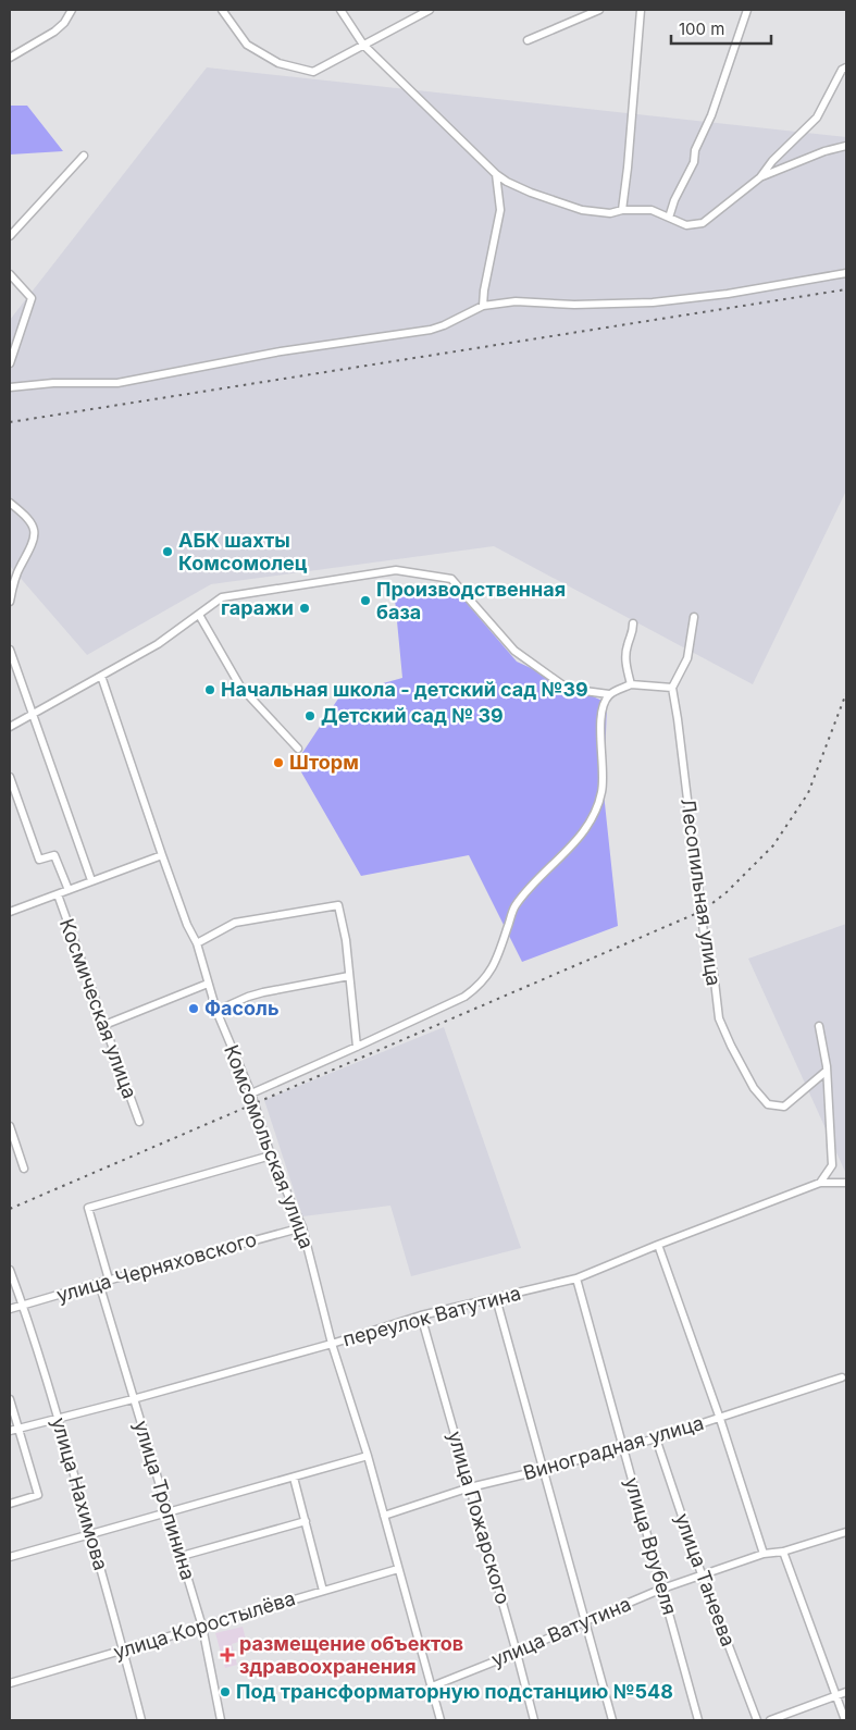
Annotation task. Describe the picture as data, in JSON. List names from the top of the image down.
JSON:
{
  "streets": {
    "street": [
      "Лесопильная улица",
      "Космическая улица",
      "Комсомольская улица",
      "улица Черняховского",
      "переулок Ватутина",
      "Виноградная улица",
      "улица Нахимова",
      "улица Тропинина",
      "улица Пожарского",
      "улица Врубеля",
      "улица Танеева",
      "улица Коростылёва",
      "улица Ватутина"
    ]
  },
  "crossings": [
    ["Комсомольская улица", "улица Черняховского"],
    ["Комсомольская улица", "переулок Ватутина"],
    ["Комсомольская улица", "Виноградная улица"],
    ["Комсомольская улица", "улица Коростылёва"],
    ["Комсомольская улица", "улица Ватутина"],
    ["улица Черняховского", "улица Нахимова"],
    ["улица Черняховского", "улица Тропинина"],
    ["переулок Ватутина", "улица Нахимова"],
    ["переулок Ватутина", "улица Тропинина"],
    ["переулок Ватутина", "улица Пожарского"],
    ["переулок Ватутина", "улица Врубеля"],
    ["Виноградная улица", "улица Пожарского"],
    ["Виноградная улица", "улица Врубеля"],
    ["Виноградная улица", "улица Танеева"],
    ["улица Нахимова", "улица Коростылёва"],
    ["улица Тропинина", "улица Коростылёва"],
    ["улица Пожарского", "улица Ватутина"],
    ["улица Врубеля", "улица Ватутина"],
    ["улица Танеева", "улица Ватутина"]
  ],
  "places": {
    "other": [
      "АБК шахты Комсомолец",
      "Производственная база",
      "гаражи",
      "Начальная школа - детский сад №39",
      "Детский сад № 39",
      "Шторм",
      "Фасоль",
      "Под трансформаторную подстанцию №548"
    ],
    "health": ["размещение объектов здравоохранения"]
  },
  "scale_bar": "100 m"
}
